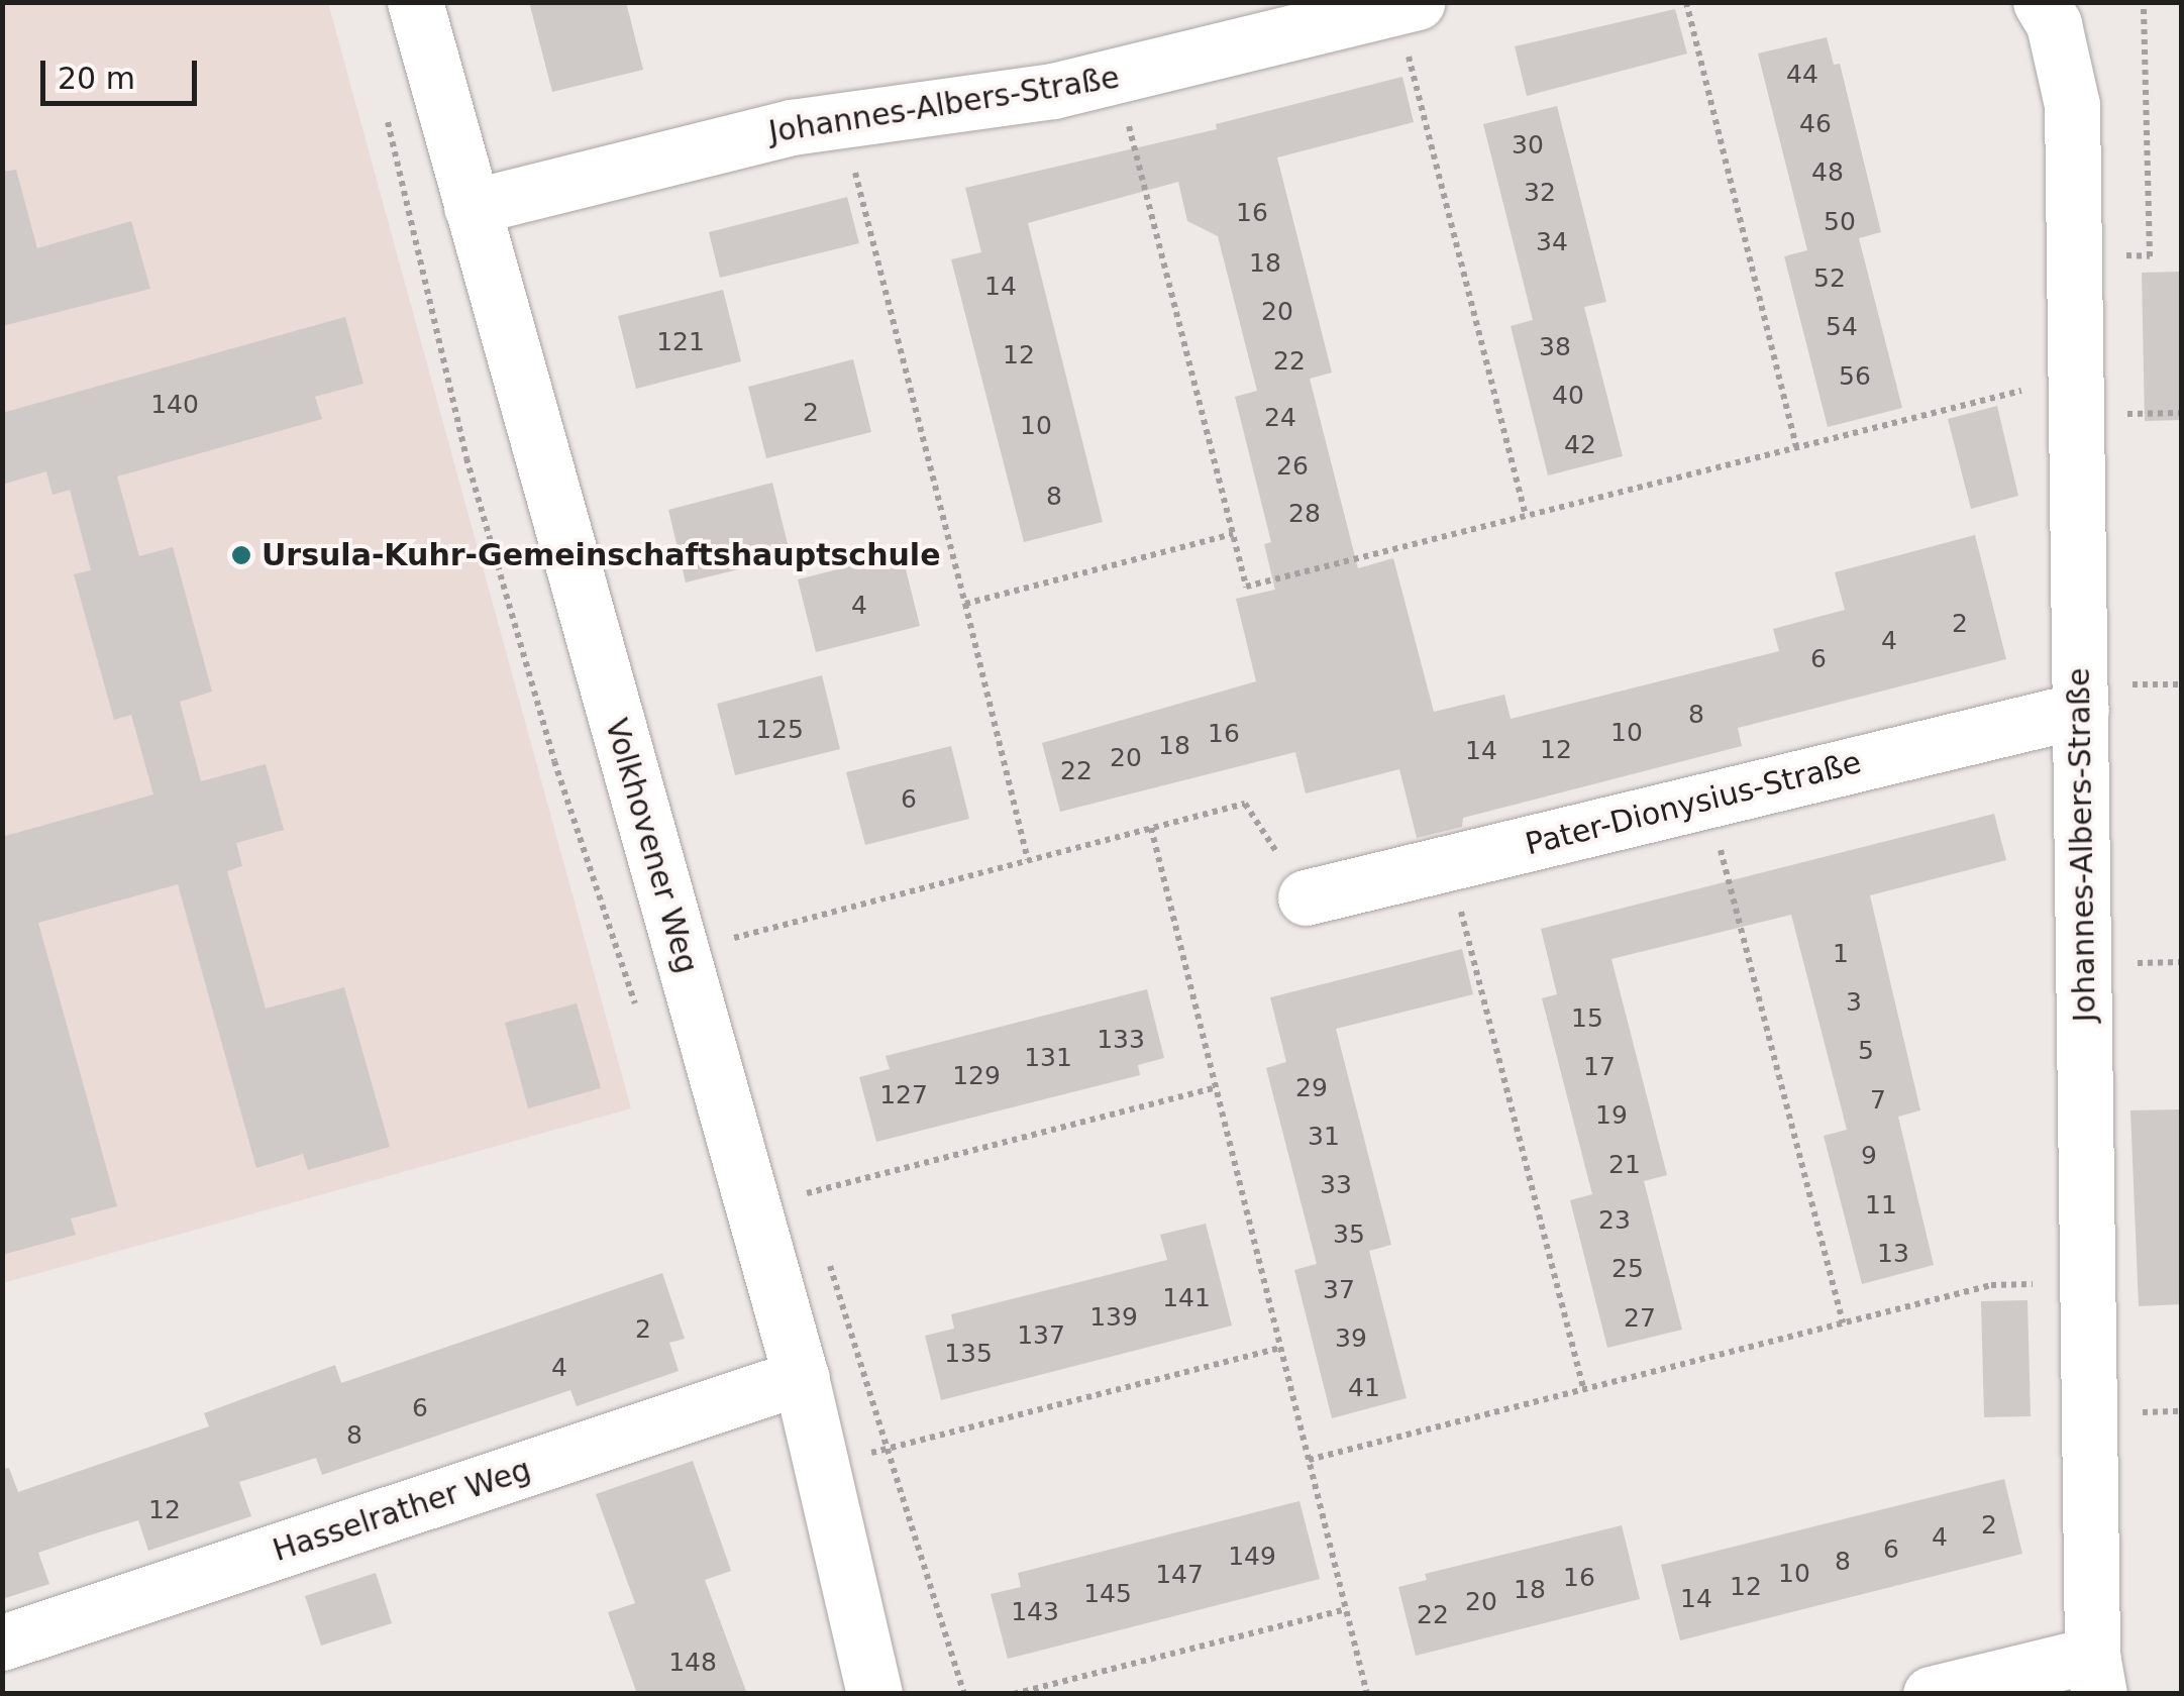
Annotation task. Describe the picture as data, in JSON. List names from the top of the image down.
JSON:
{
  "streets": {
    "street": [
      "Johannes-Albers-Straße",
      "Pater-Dionysius-Straße",
      "Volkhovener Weg",
      "Hasselrather Weg"
    ]
  },
  "crossings": [
    ["Johannes-Albers-Straße", "Pater-Dionysius-Straße"],
    ["Johannes-Albers-Straße", "Volkhovener Weg"],
    ["Volkhovener Weg", "Hasselrather Weg"]
  ],
  "places": ["Ursula-Kuhr-Gemeinschaftshauptschule"],
  "house_numbers": [
    "44",
    "46",
    "30",
    "48",
    "32",
    "16",
    "50",
    "34",
    "18",
    "52",
    "14",
    "20",
    "54",
    "121",
    "38",
    "12",
    "22",
    "56",
    "40",
    "140",
    "2",
    "24",
    "10",
    "42",
    "26",
    "8",
    "28",
    "4",
    "2",
    "4",
    "6",
    "8",
    "125",
    "10",
    "16",
    "18",
    "12",
    "14",
    "20",
    "22",
    "6",
    "1",
    "3",
    "15",
    "133",
    "5",
    "131",
    "17",
    "129",
    "29",
    "127",
    "7",
    "19",
    "31",
    "9",
    "21",
    "33",
    "11",
    "23",
    "35",
    "13",
    "25",
    "37",
    "141",
    "139",
    "27",
    "2",
    "137",
    "39",
    "135",
    "4",
    "41",
    "6",
    "8",
    "12",
    "2",
    "4",
    "6",
    "149",
    "8",
    "10",
    "147",
    "16",
    "12",
    "18",
    "145",
    "14",
    "20",
    "143",
    "22",
    "148"
  ],
  "scale_bar": "20 m"
}
